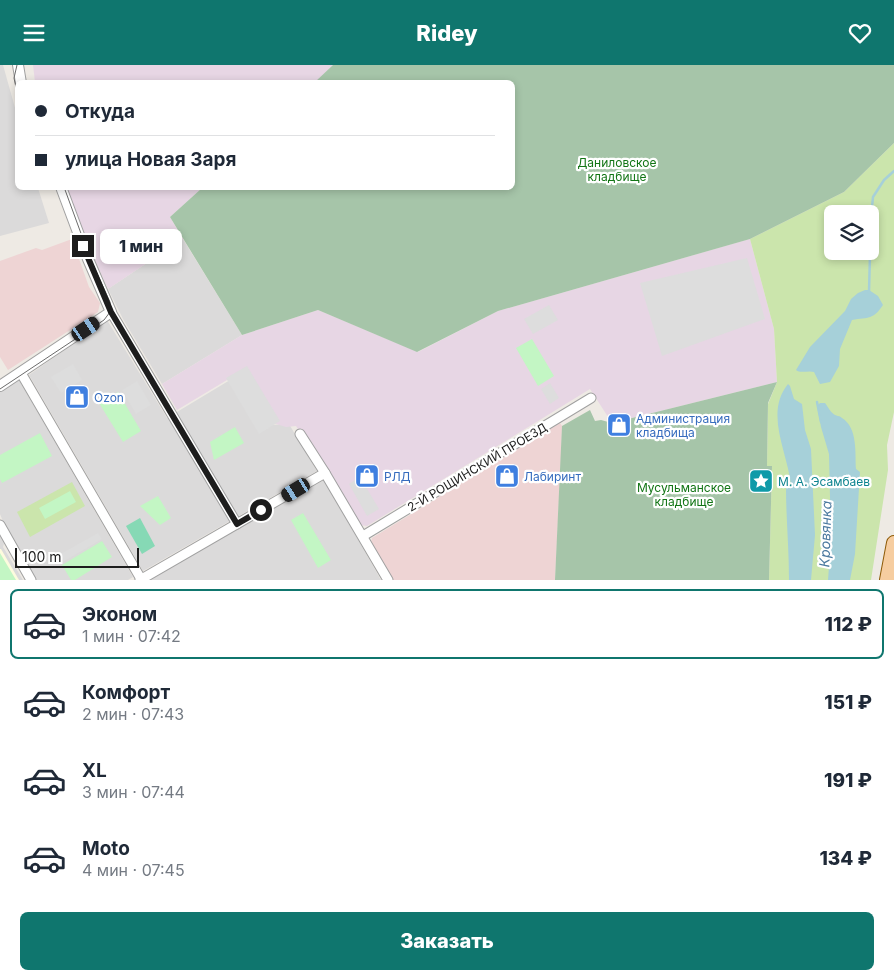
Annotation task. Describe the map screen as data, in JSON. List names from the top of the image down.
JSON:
{
  "streets": {
    "street": ["2-Й РОЩИНСКИЙ ПРОЕЗД"]
  },
  "water": ["Кровянка"],
  "parks": ["Даниловское кладбище", "Мусульманское кладбище"],
  "places": {
    "shop": [
      "Ozon",
      "Администрация кладбища",
      "РЛД",
      "Лабиринт"
    ],
    "place": ["М. А. Эсамбаев"]
  },
  "scale_bar": "100 m",
  "page": {
    "header": "Ridey",
    "banner": ["Откуда", "улица Новая Заря"],
    "bubble": "1 мин",
    "scale": "100 m",
    "list": [
      {
        "name": "Эконом",
        "note": "1 мин · 07:42",
        "value": "112 ₽"
      },
      {
        "name": "Комфорт",
        "note": "2 мин · 07:43",
        "value": "151 ₽"
      },
      {
        "name": "XL",
        "note": "3 мин · 07:44",
        "value": "191 ₽"
      },
      {
        "name": "Moto",
        "note": "4 мин · 07:45",
        "value": "134 ₽"
      }
    ],
    "buttons": "Заказать"
  }
}
